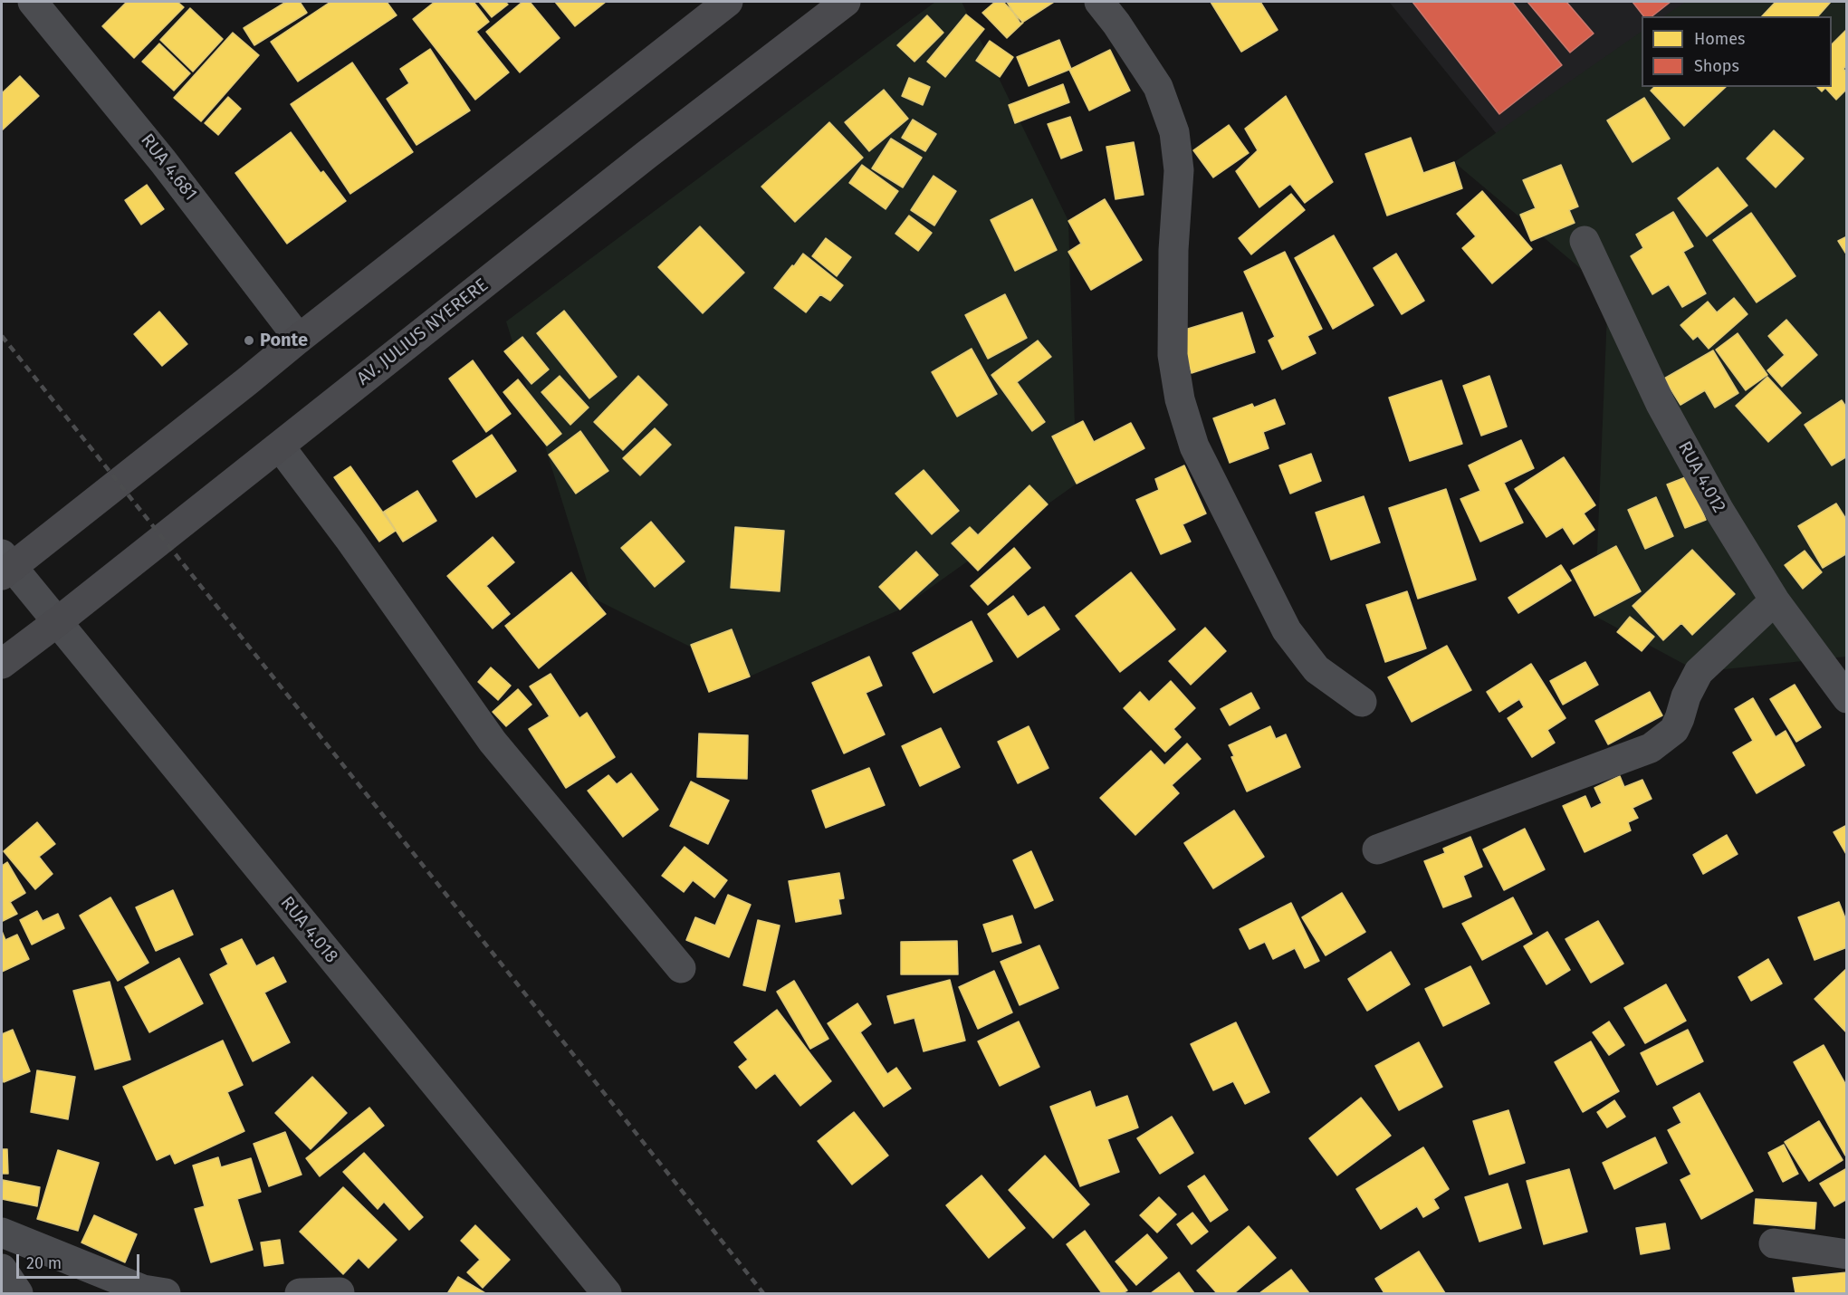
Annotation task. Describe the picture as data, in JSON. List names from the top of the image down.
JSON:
{
  "streets": {
    "main road": ["AV. JULIUS NYERERE"],
    "street": ["RUA 4.681", "RUA 4.012", "RUA 4.018"]
  },
  "crossings": [
    ["AV. JULIUS NYERERE", "RUA 4.018"]
  ],
  "places": ["Ponte"],
  "legend": ["Homes", "Shops"],
  "scale_bar": "20 m"
}
